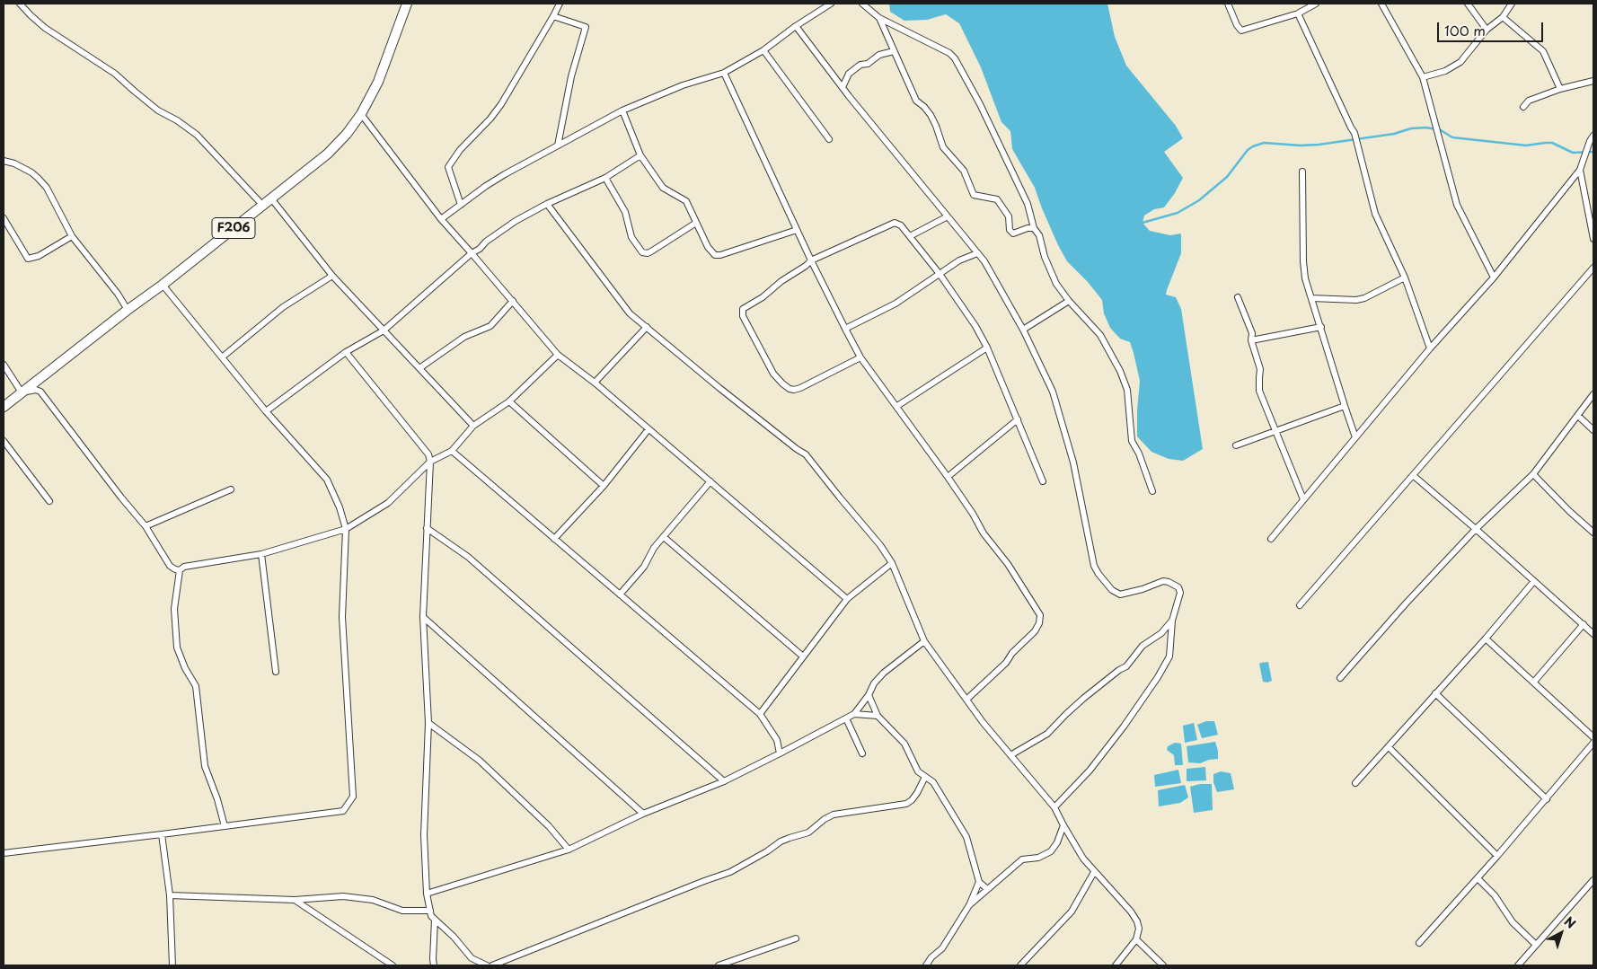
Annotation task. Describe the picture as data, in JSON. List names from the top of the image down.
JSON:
{
  "streets": {
    "main road": ["F206"]
  },
  "scale_bar": "100 m",
  "north": "top right"
}
